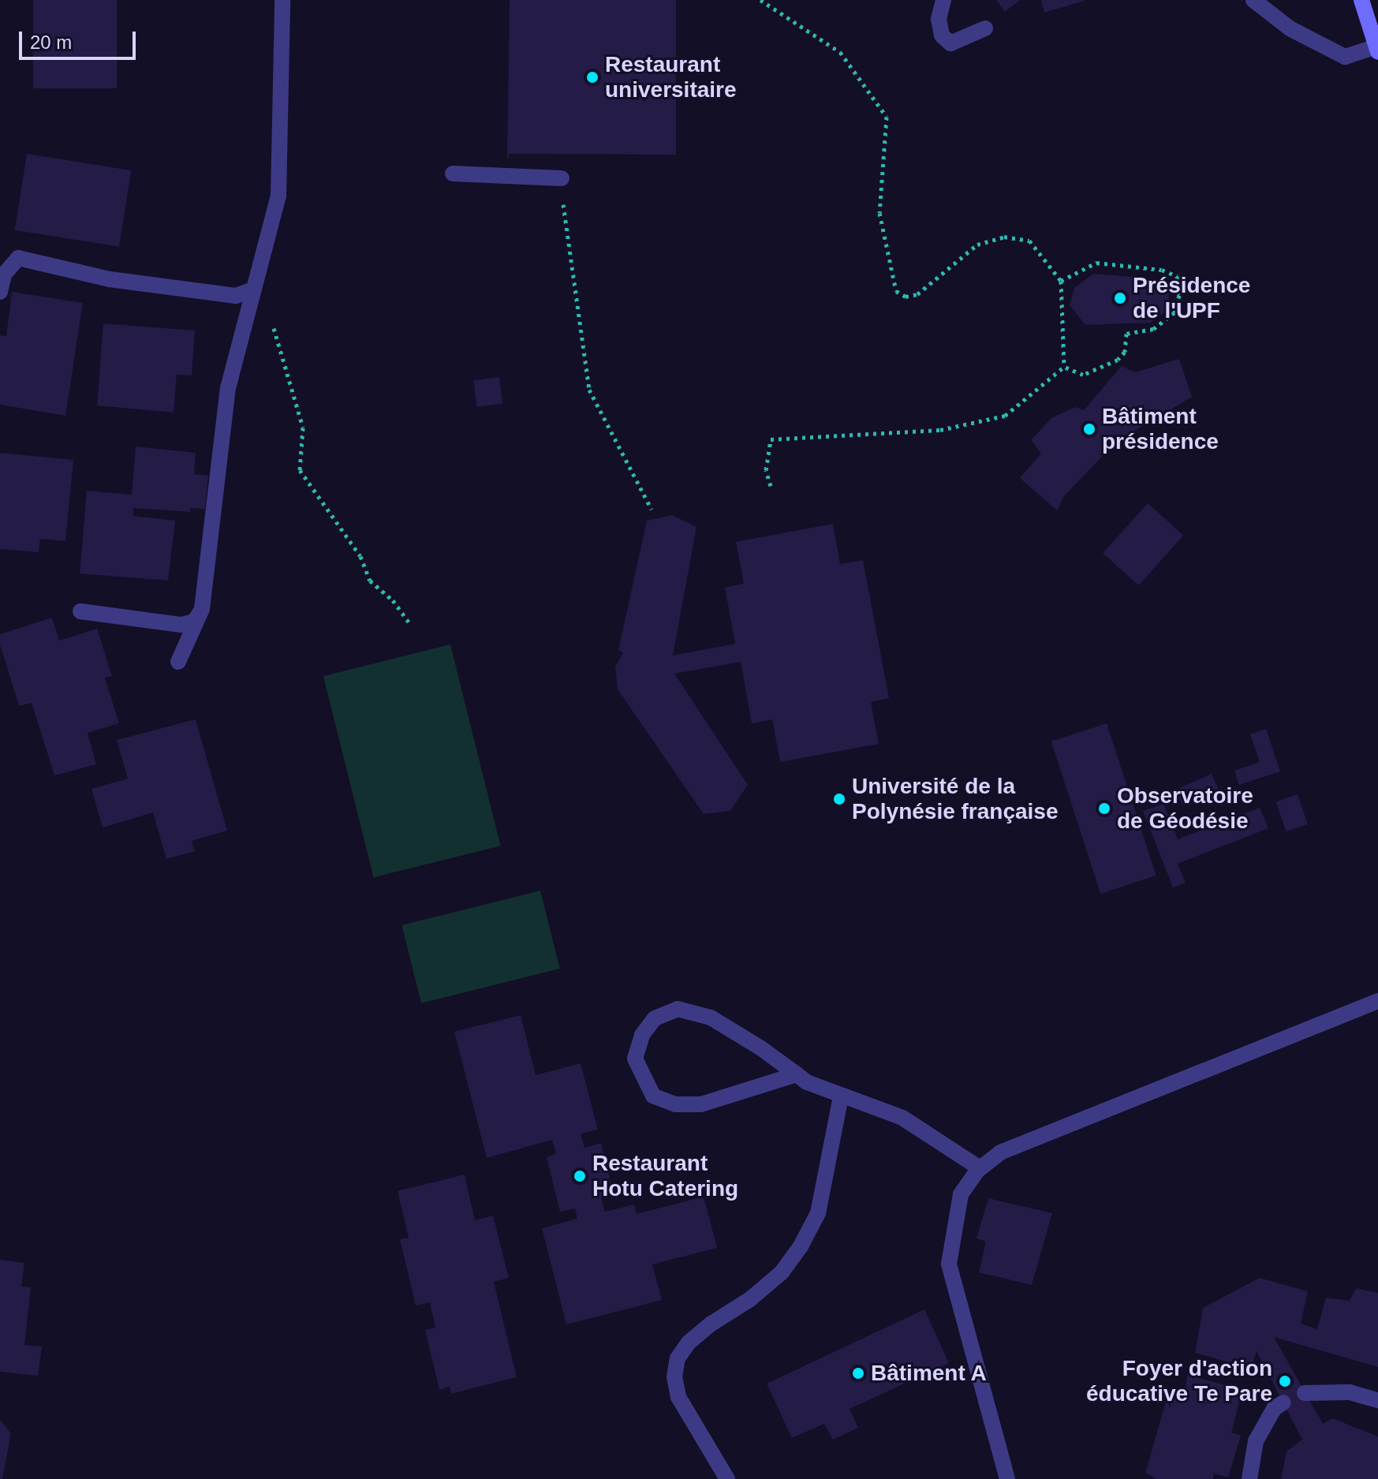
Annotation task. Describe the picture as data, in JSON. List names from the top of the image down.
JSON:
{
  "places": [
    "Restaurant universitaire",
    "Présidence de l'UPF",
    "Bâtiment présidence",
    "Université de la Polynésie française",
    "Observatoire de Géodésie",
    "Restaurant Hotu Catering",
    "Bâtiment A",
    "Foyer d'action éducative Te Pare"
  ],
  "scale_bar": "20 m"
}
